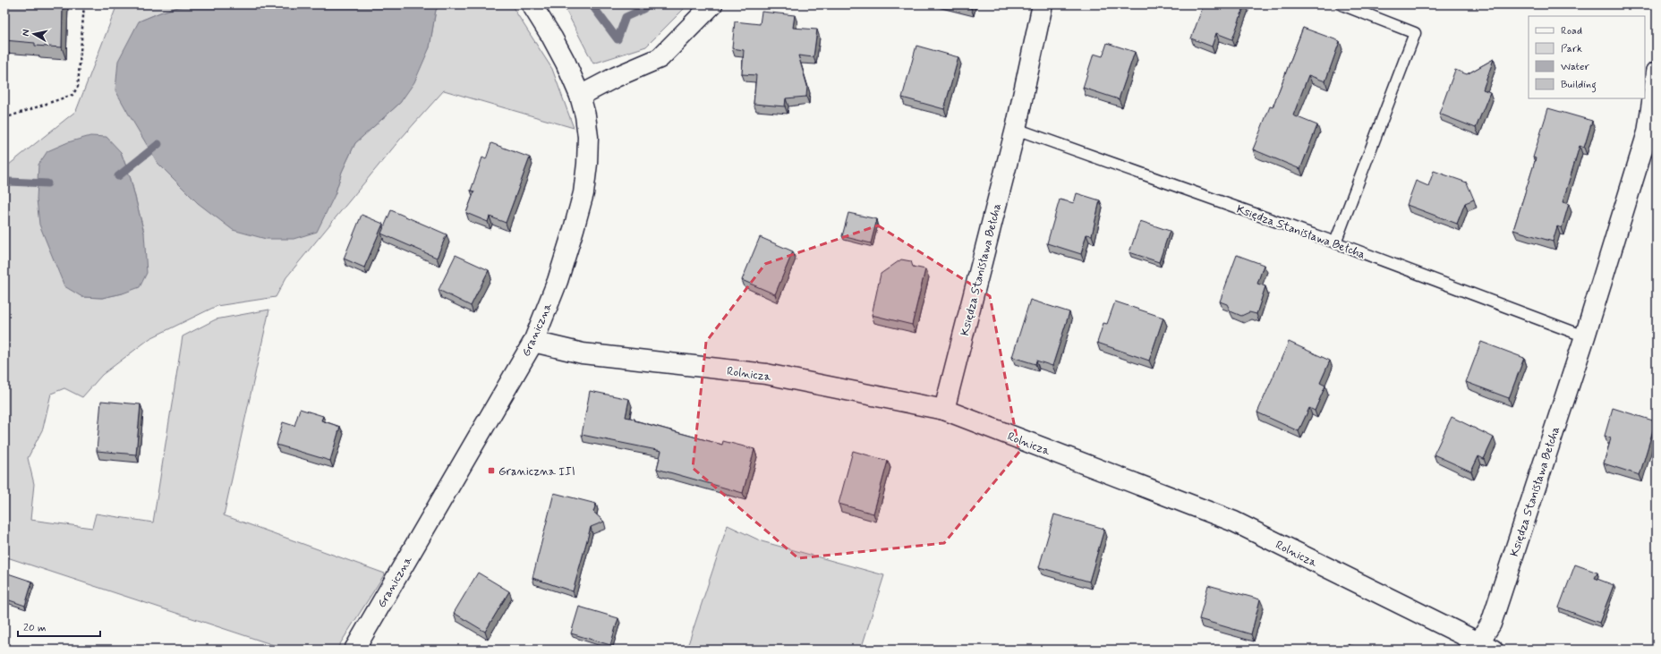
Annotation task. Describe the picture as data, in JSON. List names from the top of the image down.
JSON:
{
  "streets": {
    "street": ["Księdza Stanisława Bełcha", "Graniczna", "Rolnicza"]
  },
  "crossings": [
    ["Księdza Stanisława Bełcha", "Rolnicza"],
    ["Graniczna", "Rolnicza"]
  ],
  "places": {
    "transit": ["Graniczna III"]
  },
  "legend": [
    "Road",
    "Park",
    "Water",
    "Building"
  ],
  "scale_bar": "20 m",
  "north": "left"
}
